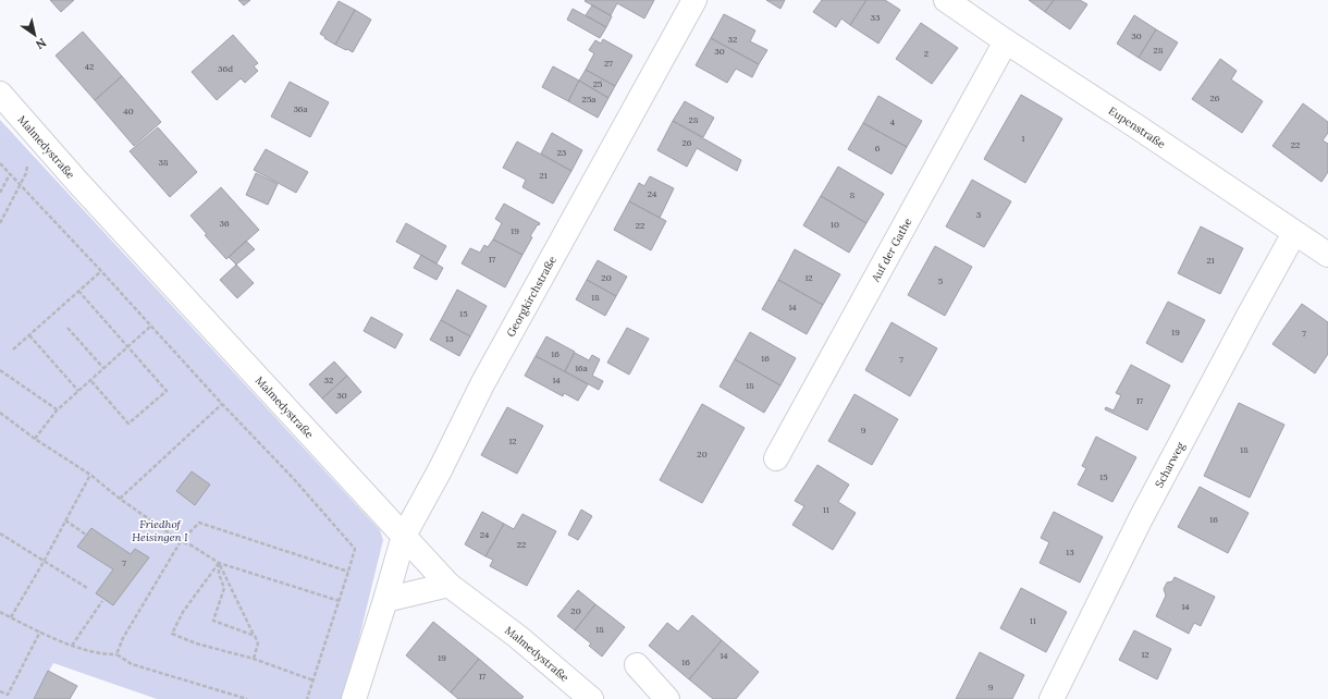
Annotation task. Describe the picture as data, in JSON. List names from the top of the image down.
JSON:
{
  "streets": {
    "street": [
      "Eupenstraße",
      "Malmedystraße",
      "Auf der Gathe",
      "Georgkirchstraße",
      "Scharweg"
    ]
  },
  "crossings": [
    ["Eupenstraße", "Auf der Gathe"],
    ["Eupenstraße", "Scharweg"],
    ["Malmedystraße", "Georgkirchstraße"]
  ],
  "parks": ["Friedhof Heisingen I"],
  "house_numbers": [
    "33",
    "30",
    "32",
    "28",
    "30",
    "2",
    "27",
    "42",
    "36d",
    "25",
    "26",
    "25a",
    "36a",
    "40",
    "28",
    "4",
    "1",
    "26",
    "22",
    "6",
    "23",
    "38",
    "21",
    "24",
    "8",
    "3",
    "36",
    "10",
    "22",
    "19",
    "17",
    "21",
    "20",
    "12",
    "5",
    "18",
    "14",
    "15",
    "19",
    "7",
    "13",
    "16",
    "16",
    "7",
    "16a",
    "32",
    "14",
    "18",
    "30",
    "17",
    "9",
    "12",
    "18",
    "20",
    "15",
    "11",
    "16",
    "24",
    "22",
    "13",
    "7",
    "14",
    "20",
    "11",
    "18",
    "12",
    "14",
    "19",
    "16",
    "17",
    "9"
  ],
  "north": "bottom right"
}
